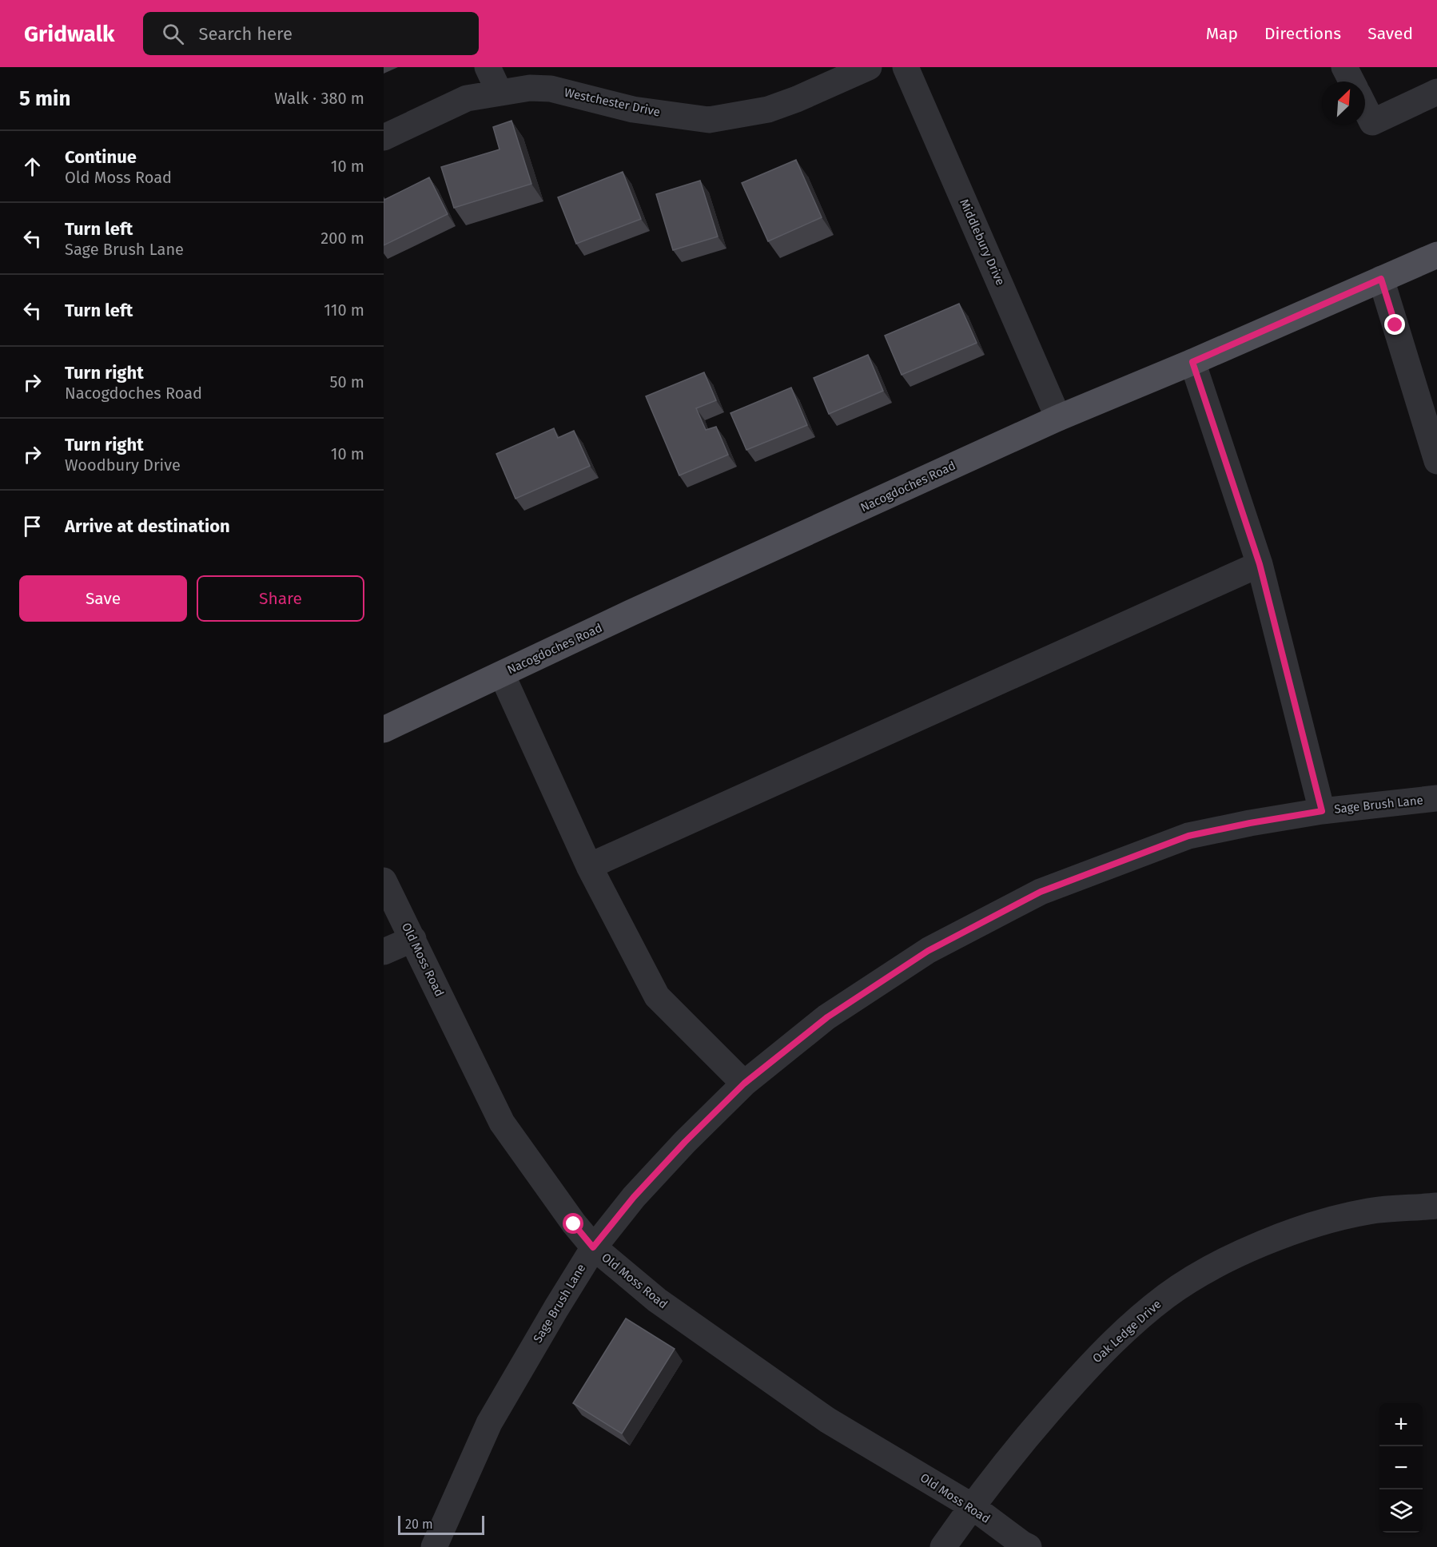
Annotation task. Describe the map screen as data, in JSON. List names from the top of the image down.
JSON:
{
  "streets": {
    "main road": ["Nacogdoches Road"],
    "street": [
      "Westchester Drive",
      "Middlebury Drive",
      "Sage Brush Lane",
      "Old Moss Road",
      "Oak Ledge Drive"
    ]
  },
  "crossings": [
    ["Middlebury Drive", "Nacogdoches Road"],
    ["Sage Brush Lane", "Old Moss Road"],
    ["Old Moss Road", "Oak Ledge Drive"]
  ],
  "scale_bar": "20 m",
  "north": "top right",
  "page": {
    "header": "Gridwalk",
    "search": "Search here",
    "nav": ["Map", "Directions", "Saved"],
    "heading": ["5 min", "Walk · 380 m"],
    "list": [
      ["Continue", "Old Moss Road", "10 m"],
      ["Turn left", "Sage Brush Lane", "200 m"],
      ["Turn left", "110 m"],
      ["Turn right", "Nacogdoches Road", "50 m"],
      ["Turn right", "Woodbury Drive", "10 m"],
      "Arrive at destination"
    ],
    "buttons": ["Save", "Share"],
    "map_buttons": ["+", "−"],
    "scale": "20 m"
  }
}
